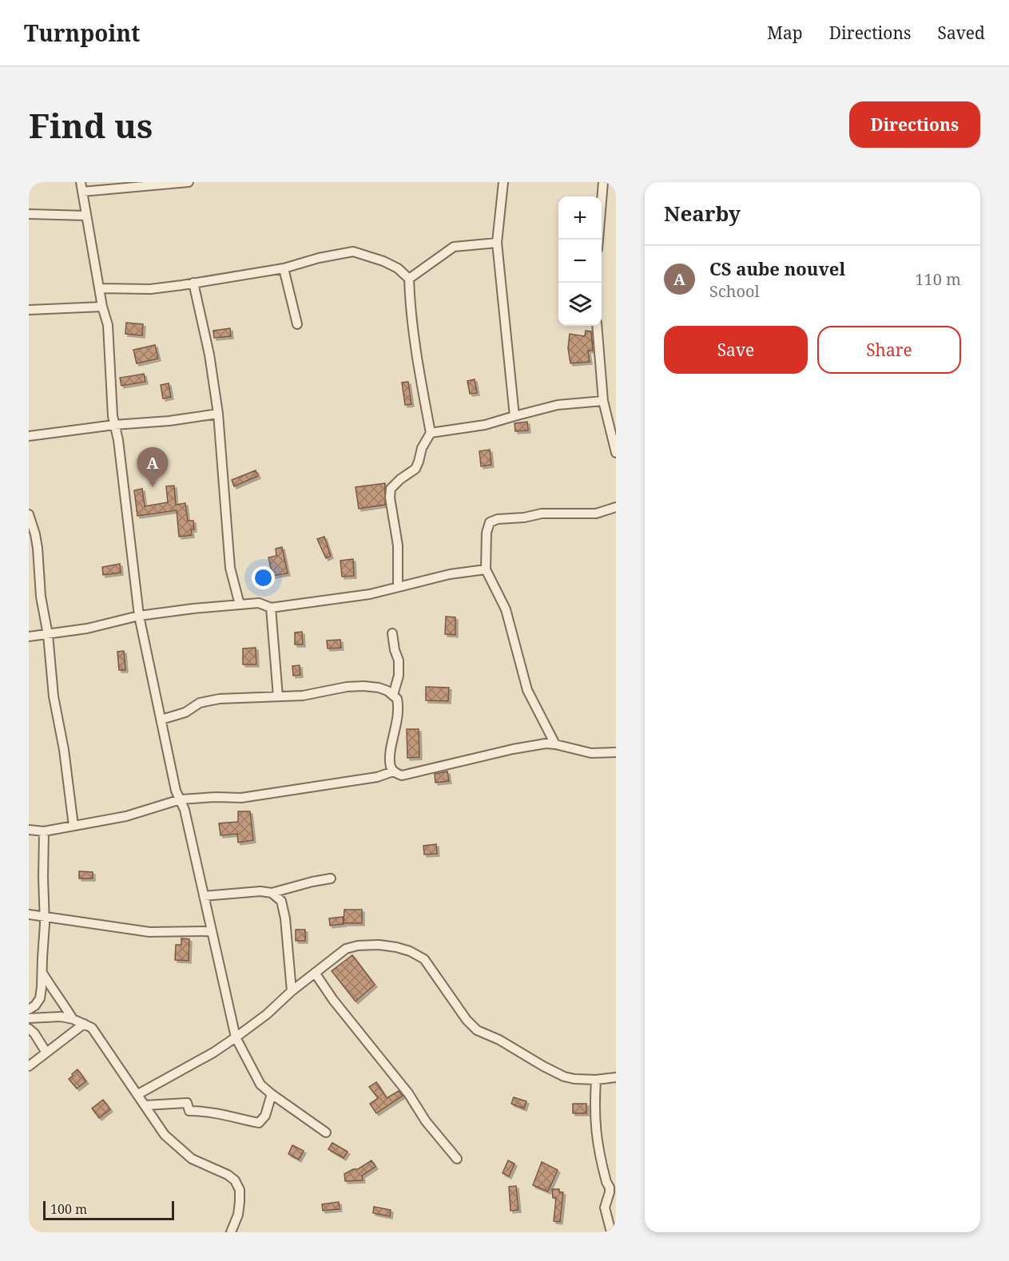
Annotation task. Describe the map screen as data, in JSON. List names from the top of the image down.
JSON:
{
  "scale_bar": "100 m",
  "page": {
    "header": "Turnpoint",
    "nav": ["Map", "Directions", "Saved"],
    "buttons": [
      "Directions",
      ["Save", "Share"]
    ],
    "title": "Find us",
    "heading": "Nearby",
    "map_buttons": ["+", "−"],
    "list": [
      {
        "mark": "A",
        "name": "CS aube nouvel",
        "note": "School",
        "value": "110 m"
      }
    ],
    "pins": "A",
    "scale": "100 m"
  }
}
